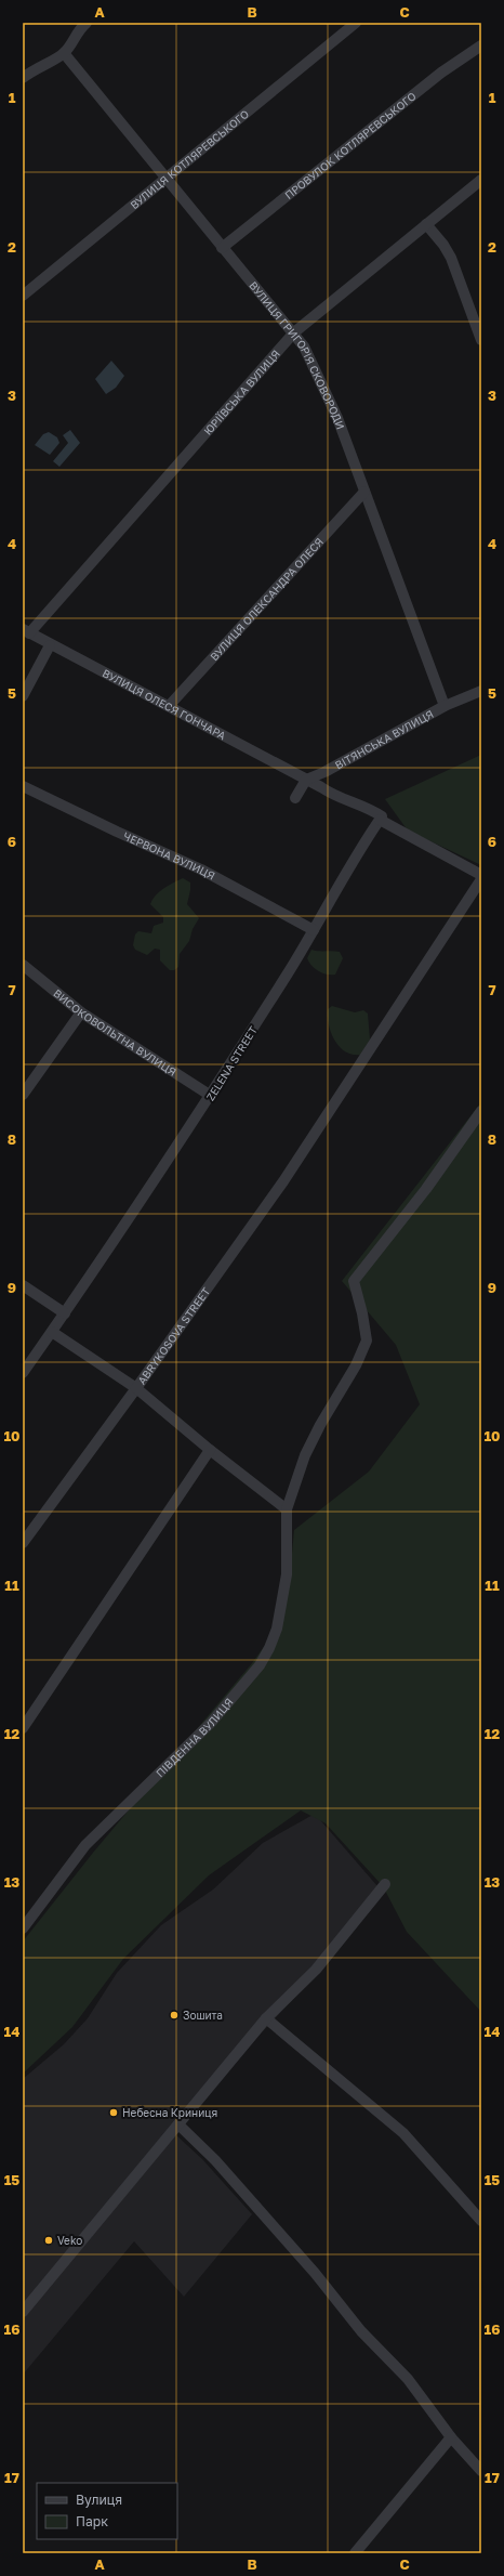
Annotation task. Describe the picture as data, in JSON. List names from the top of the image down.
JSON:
{
  "streets": {
    "street": [
      "ПРОВУЛОК КОТЛЯРЕВСЬКОГО",
      "ВУЛИЦЯ КОТЛЯРЕВСЬКОГО",
      "ВУЛИЦЯ ГРИГОРІЯ СКОВОРОДИ",
      "ЮРІЇВСЬКА ВУЛИЦЯ",
      "ВУЛИЦЯ ОЛЕКСАНДРА ОЛЕСЯ",
      "ВУЛИЦЯ ОЛЕСЯ ГОНЧАРА",
      "ВІТЯНСЬКА ВУЛИЦЯ",
      "ЧЕРВОНА ВУЛИЦЯ",
      "ВИСОКОВОЛЬТНА ВУЛИЦЯ",
      "ZELENA STREET",
      "ABRYKOSOVA STREET",
      "ПІВДЕННА ВУЛИЦЯ"
    ]
  },
  "crossings": [
    ["ПРОВУЛОК КОТЛЯРЕВСЬКОГО", "ВУЛИЦЯ ГРИГОРІЯ СКОВОРОДИ"],
    ["ВУЛИЦЯ КОТЛЯРЕВСЬКОГО", "ВУЛИЦЯ ГРИГОРІЯ СКОВОРОДИ"],
    ["ВУЛИЦЯ ГРИГОРІЯ СКОВОРОДИ", "ЮРІЇВСЬКА ВУЛИЦЯ"],
    ["ВУЛИЦЯ ГРИГОРІЯ СКОВОРОДИ", "ВУЛИЦЯ ОЛЕКСАНДРА ОЛЕСЯ"],
    ["ВУЛИЦЯ ГРИГОРІЯ СКОВОРОДИ", "ВІТЯНСЬКА ВУЛИЦЯ"],
    ["ЮРІЇВСЬКА ВУЛИЦЯ", "ВУЛИЦЯ ОЛЕСЯ ГОНЧАРА"],
    ["ВУЛИЦЯ ОЛЕКСАНДРА ОЛЕСЯ", "ВУЛИЦЯ ОЛЕСЯ ГОНЧАРА"],
    ["ВУЛИЦЯ ОЛЕСЯ ГОНЧАРА", "ВІТЯНСЬКА ВУЛИЦЯ"],
    ["ЧЕРВОНА ВУЛИЦЯ", "ZELENA STREET"],
    ["ВИСОКОВОЛЬТНА ВУЛИЦЯ", "ZELENA STREET"],
    ["ABRYKOSOVA STREET", "ПІВДЕННА ВУЛИЦЯ"]
  ],
  "places": ["Зошита", "Небесна Криниця", "Veko"],
  "legend": ["Вулиця", "Парк"],
  "grid": {
    "columns": ["A", "B", "C"],
    "rows": [
      "1",
      "2",
      "3",
      "4",
      "5",
      "6",
      "7",
      "8",
      "9",
      "10",
      "11",
      "12",
      "13",
      "14",
      "15",
      "16",
      "17"
    ]
  }
}
